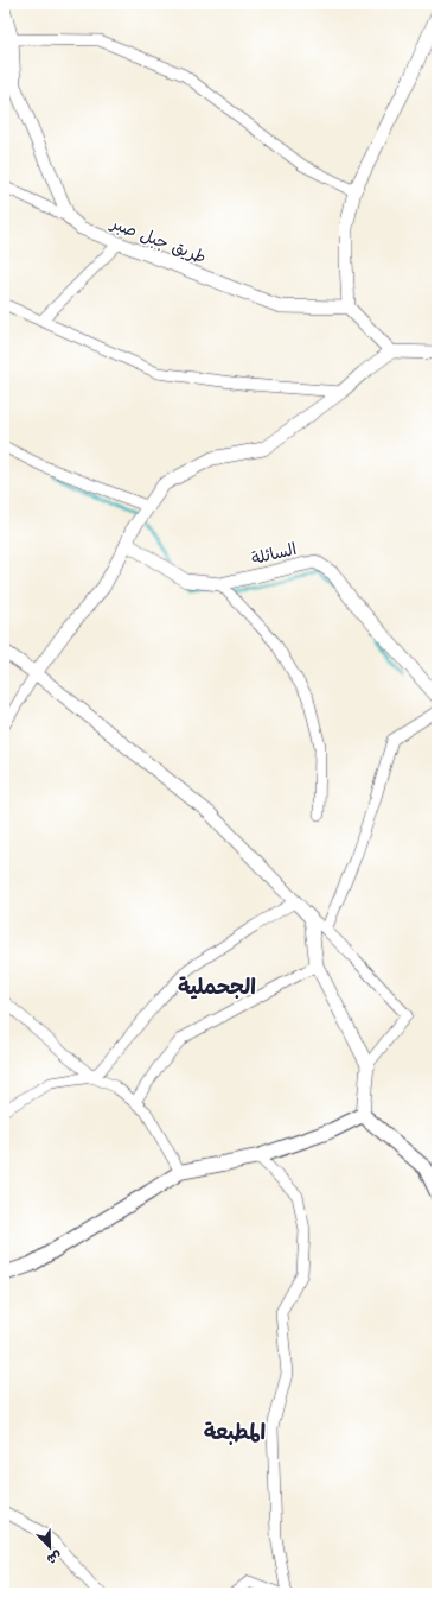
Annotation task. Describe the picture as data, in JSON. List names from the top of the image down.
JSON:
{
  "streets": {
    "street": ["طريق جبل صبر", "السائلة"]
  },
  "districts": ["الجحملية", "المطبعة"],
  "north": "bottom right"
}
